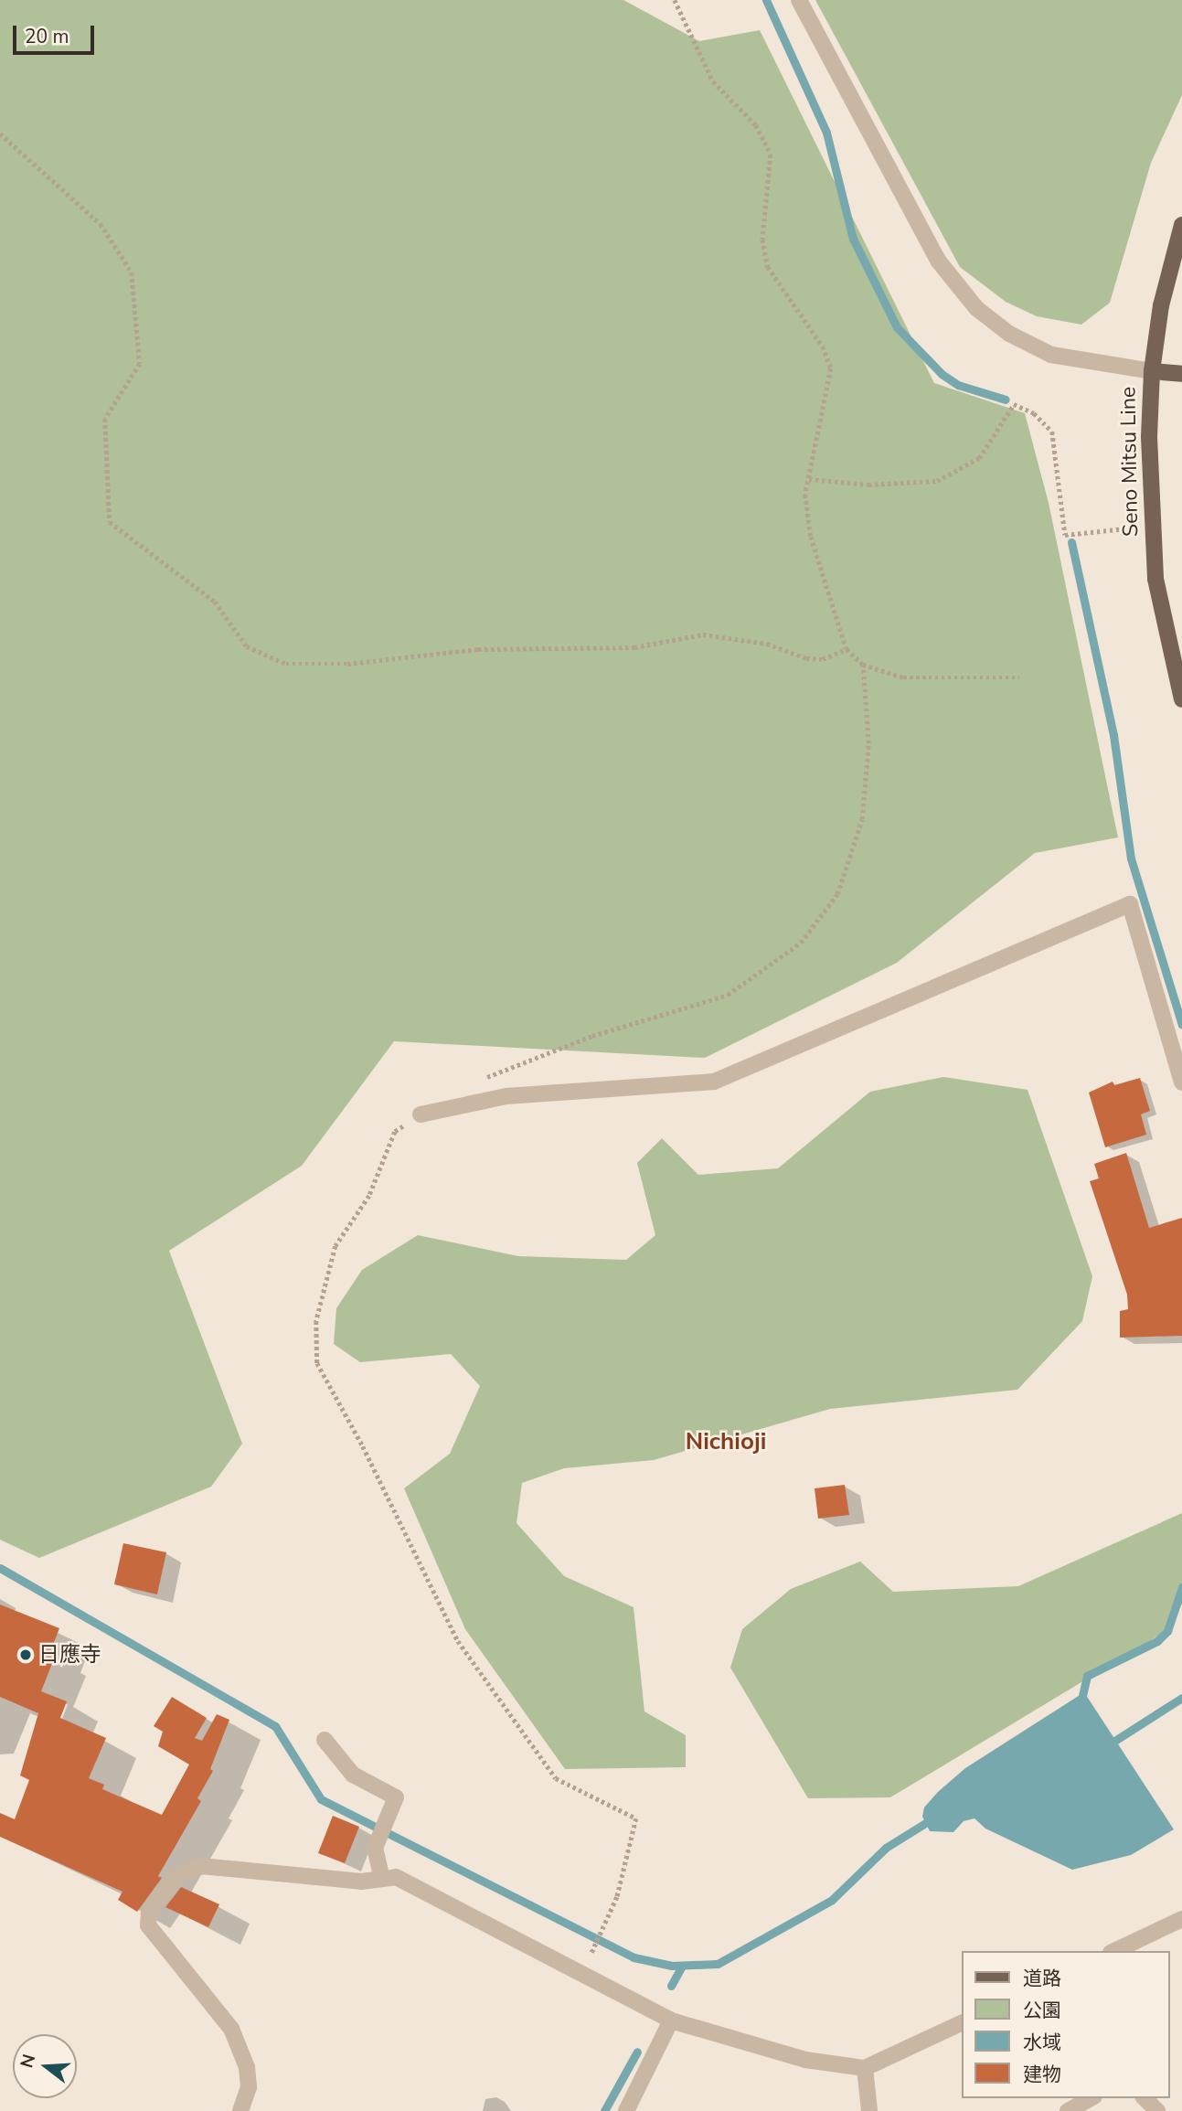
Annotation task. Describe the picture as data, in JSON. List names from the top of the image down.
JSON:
{
  "streets": {
    "main road": ["Seno Mitsu Line"]
  },
  "districts": ["Nichioji"],
  "places": ["日應寺"],
  "legend": [
    "道路",
    "公園",
    "水域",
    "建物"
  ],
  "scale_bar": "20 m",
  "north": "left"
}
